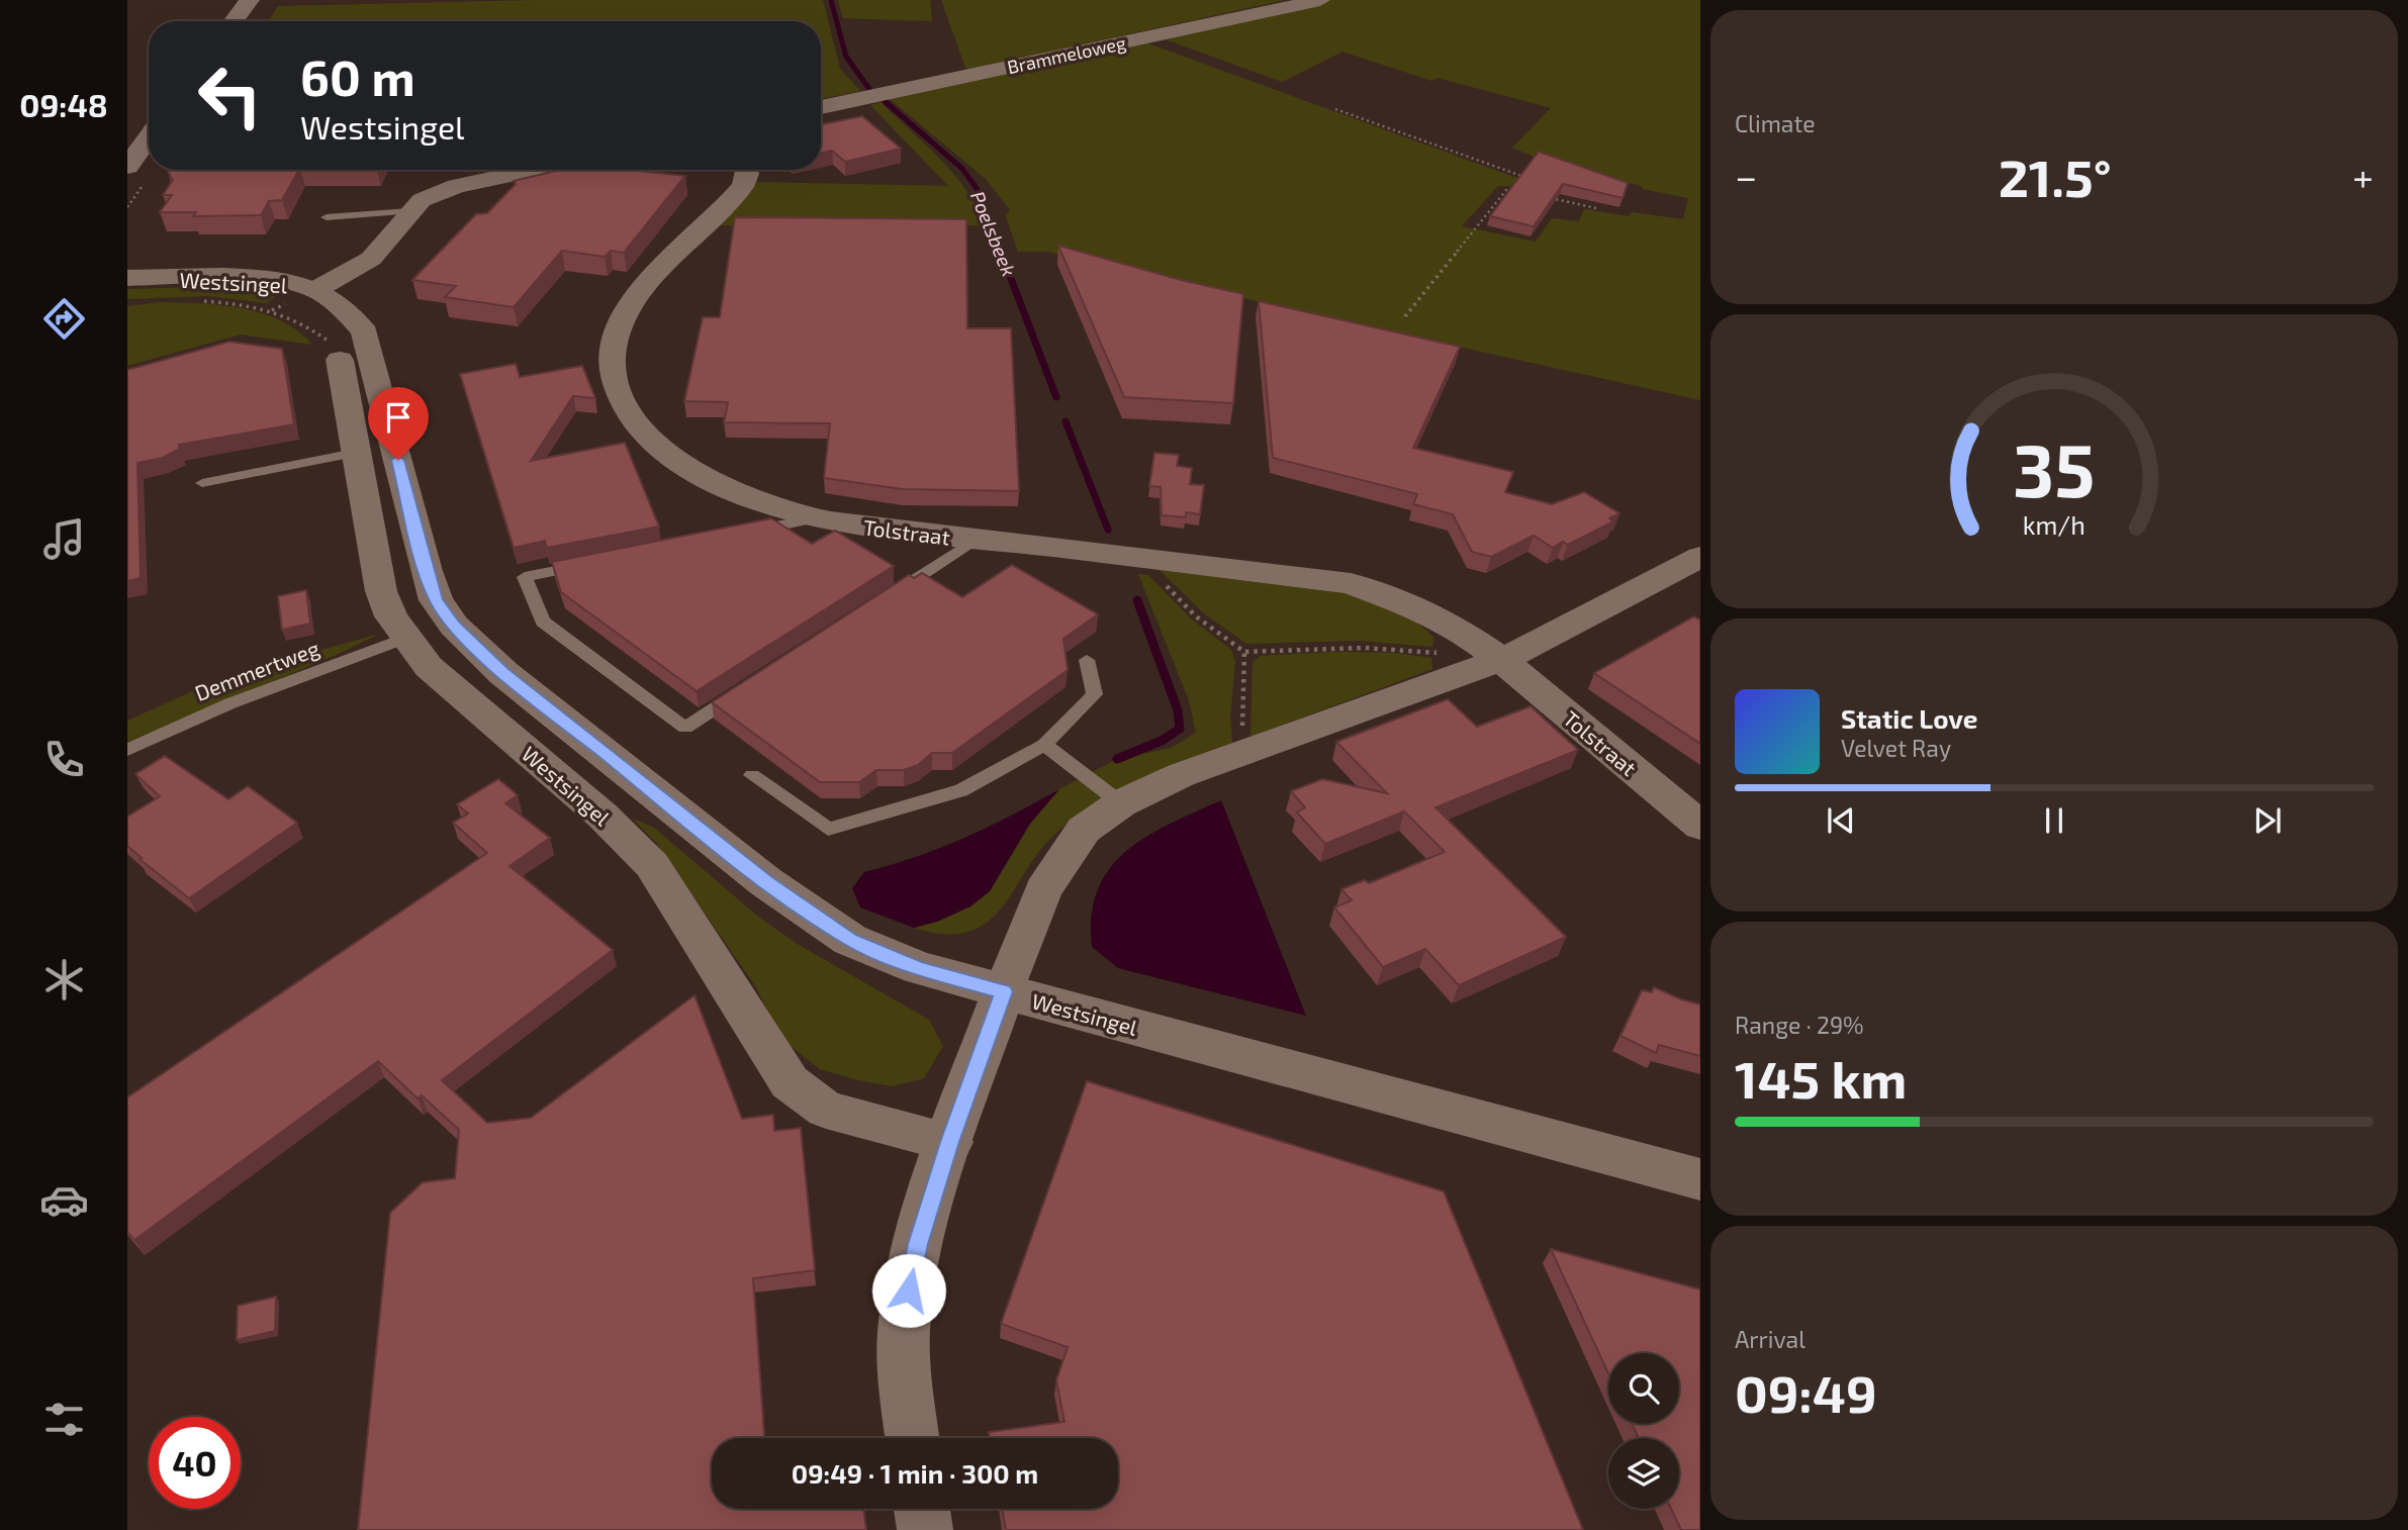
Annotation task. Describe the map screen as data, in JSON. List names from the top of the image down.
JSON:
{
  "streets": {
    "main road": ["Westsingel"],
    "street": ["Brammeloweg", "Tolstraat"],
    "lane": ["Demmertweg"]
  },
  "crossings": [
    ["Westsingel", "Demmertweg"]
  ],
  "water": ["Poelsbeek"],
  "page": {
    "tabs": "09:48",
    "tile": [
      "Climate",
      ["Range · 29%", "145 km"],
      ["Arrival", "09:49"]
    ],
    "turn": ["60 m", "Westsingel"],
    "heat": ["−", "21.5°", "+"],
    "song": ["Static Love", "Velvet Ray"],
    "limit": "40",
    "trip": "09:49 · 1 min · 300 m",
    "gauge": ["35", "km/h"]
  }
}
